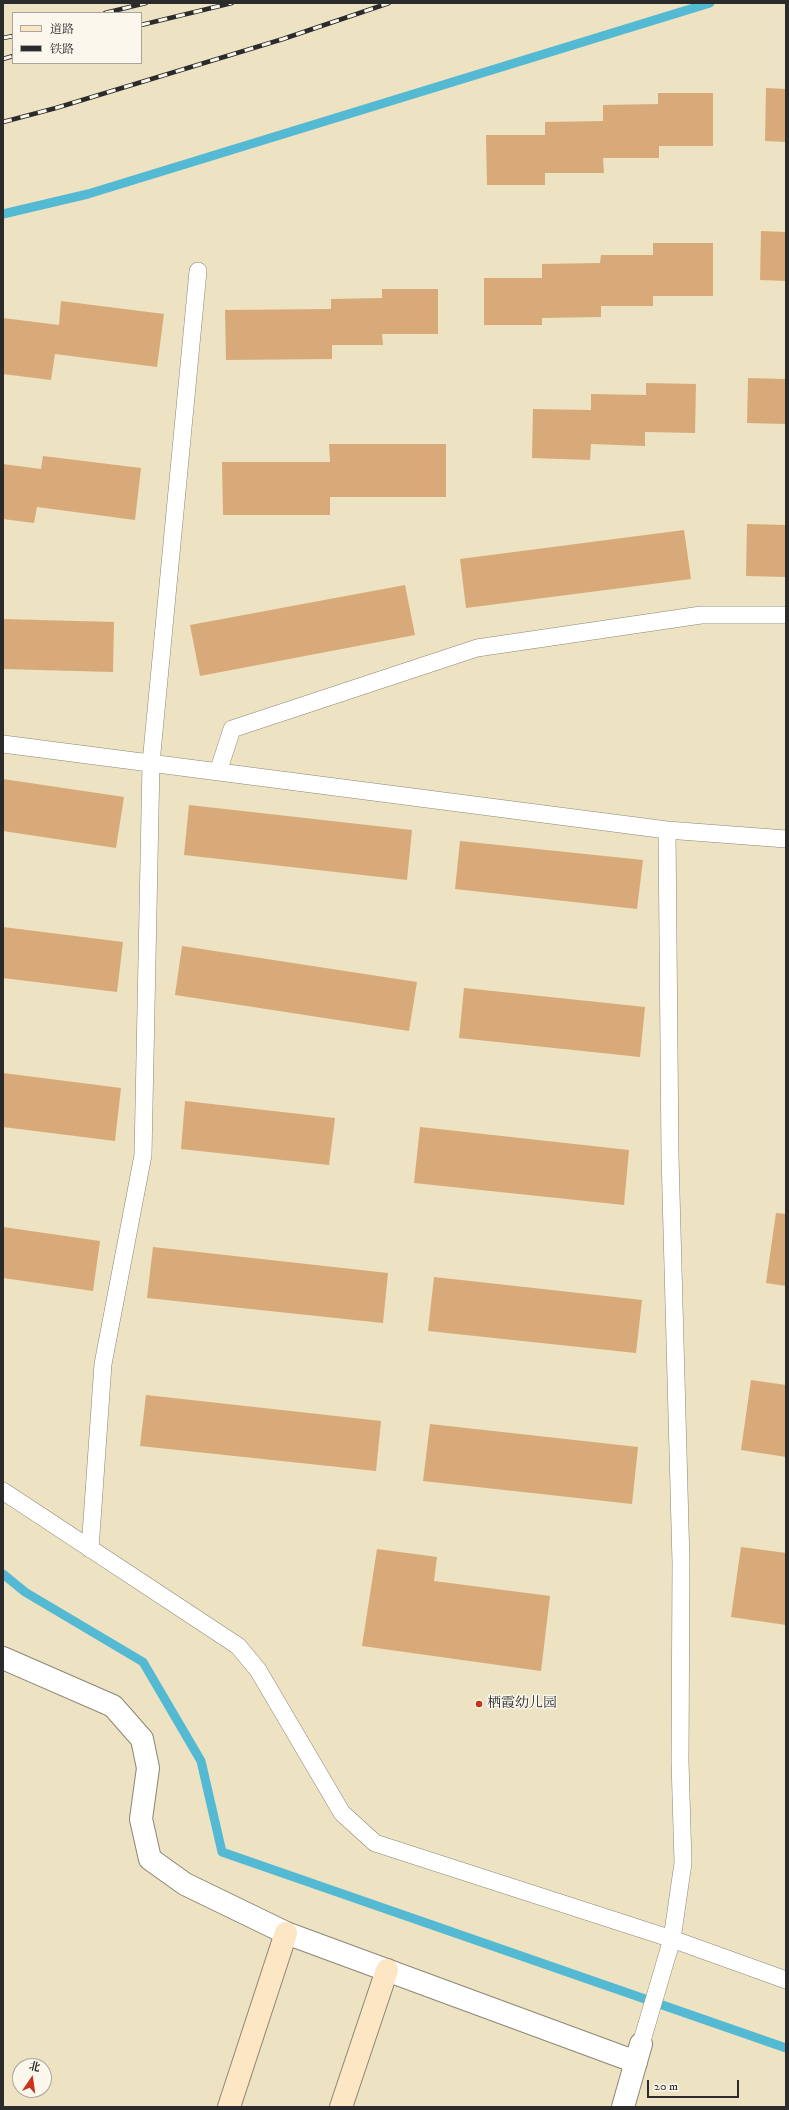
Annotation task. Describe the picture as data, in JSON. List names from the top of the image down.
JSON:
{
  "places": ["栖霞幼儿园"],
  "legend": ["道路", "铁路"],
  "scale_bar": "20 m",
  "north": "top"
}
